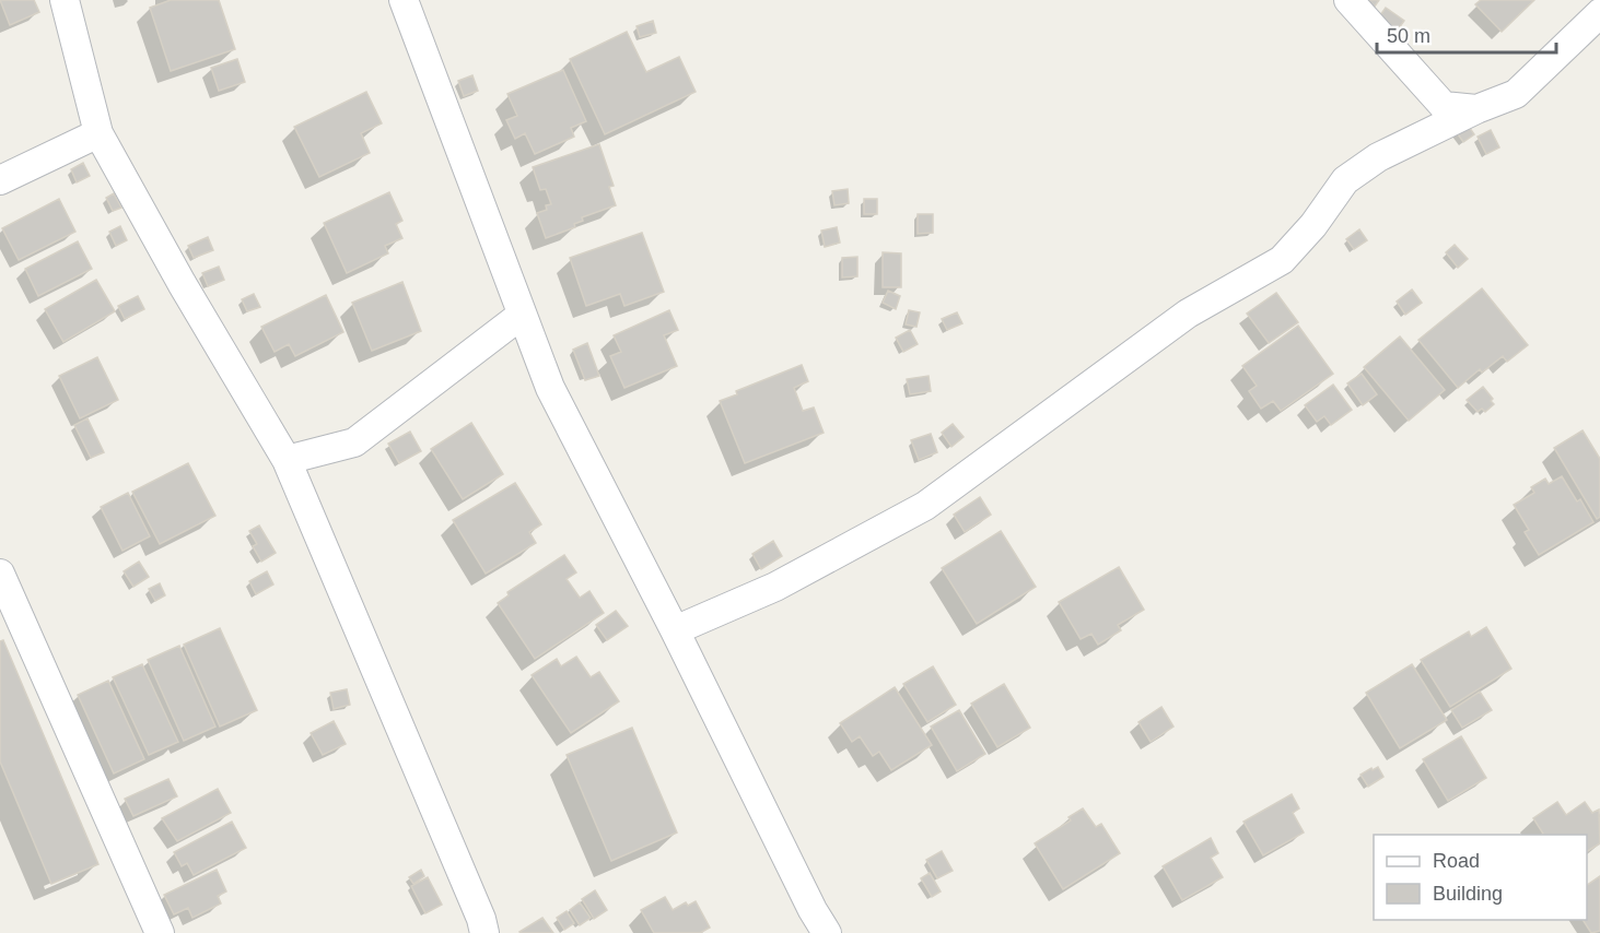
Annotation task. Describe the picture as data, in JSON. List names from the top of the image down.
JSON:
{
  "legend": ["Road", "Building"],
  "scale_bar": "50 m"
}
